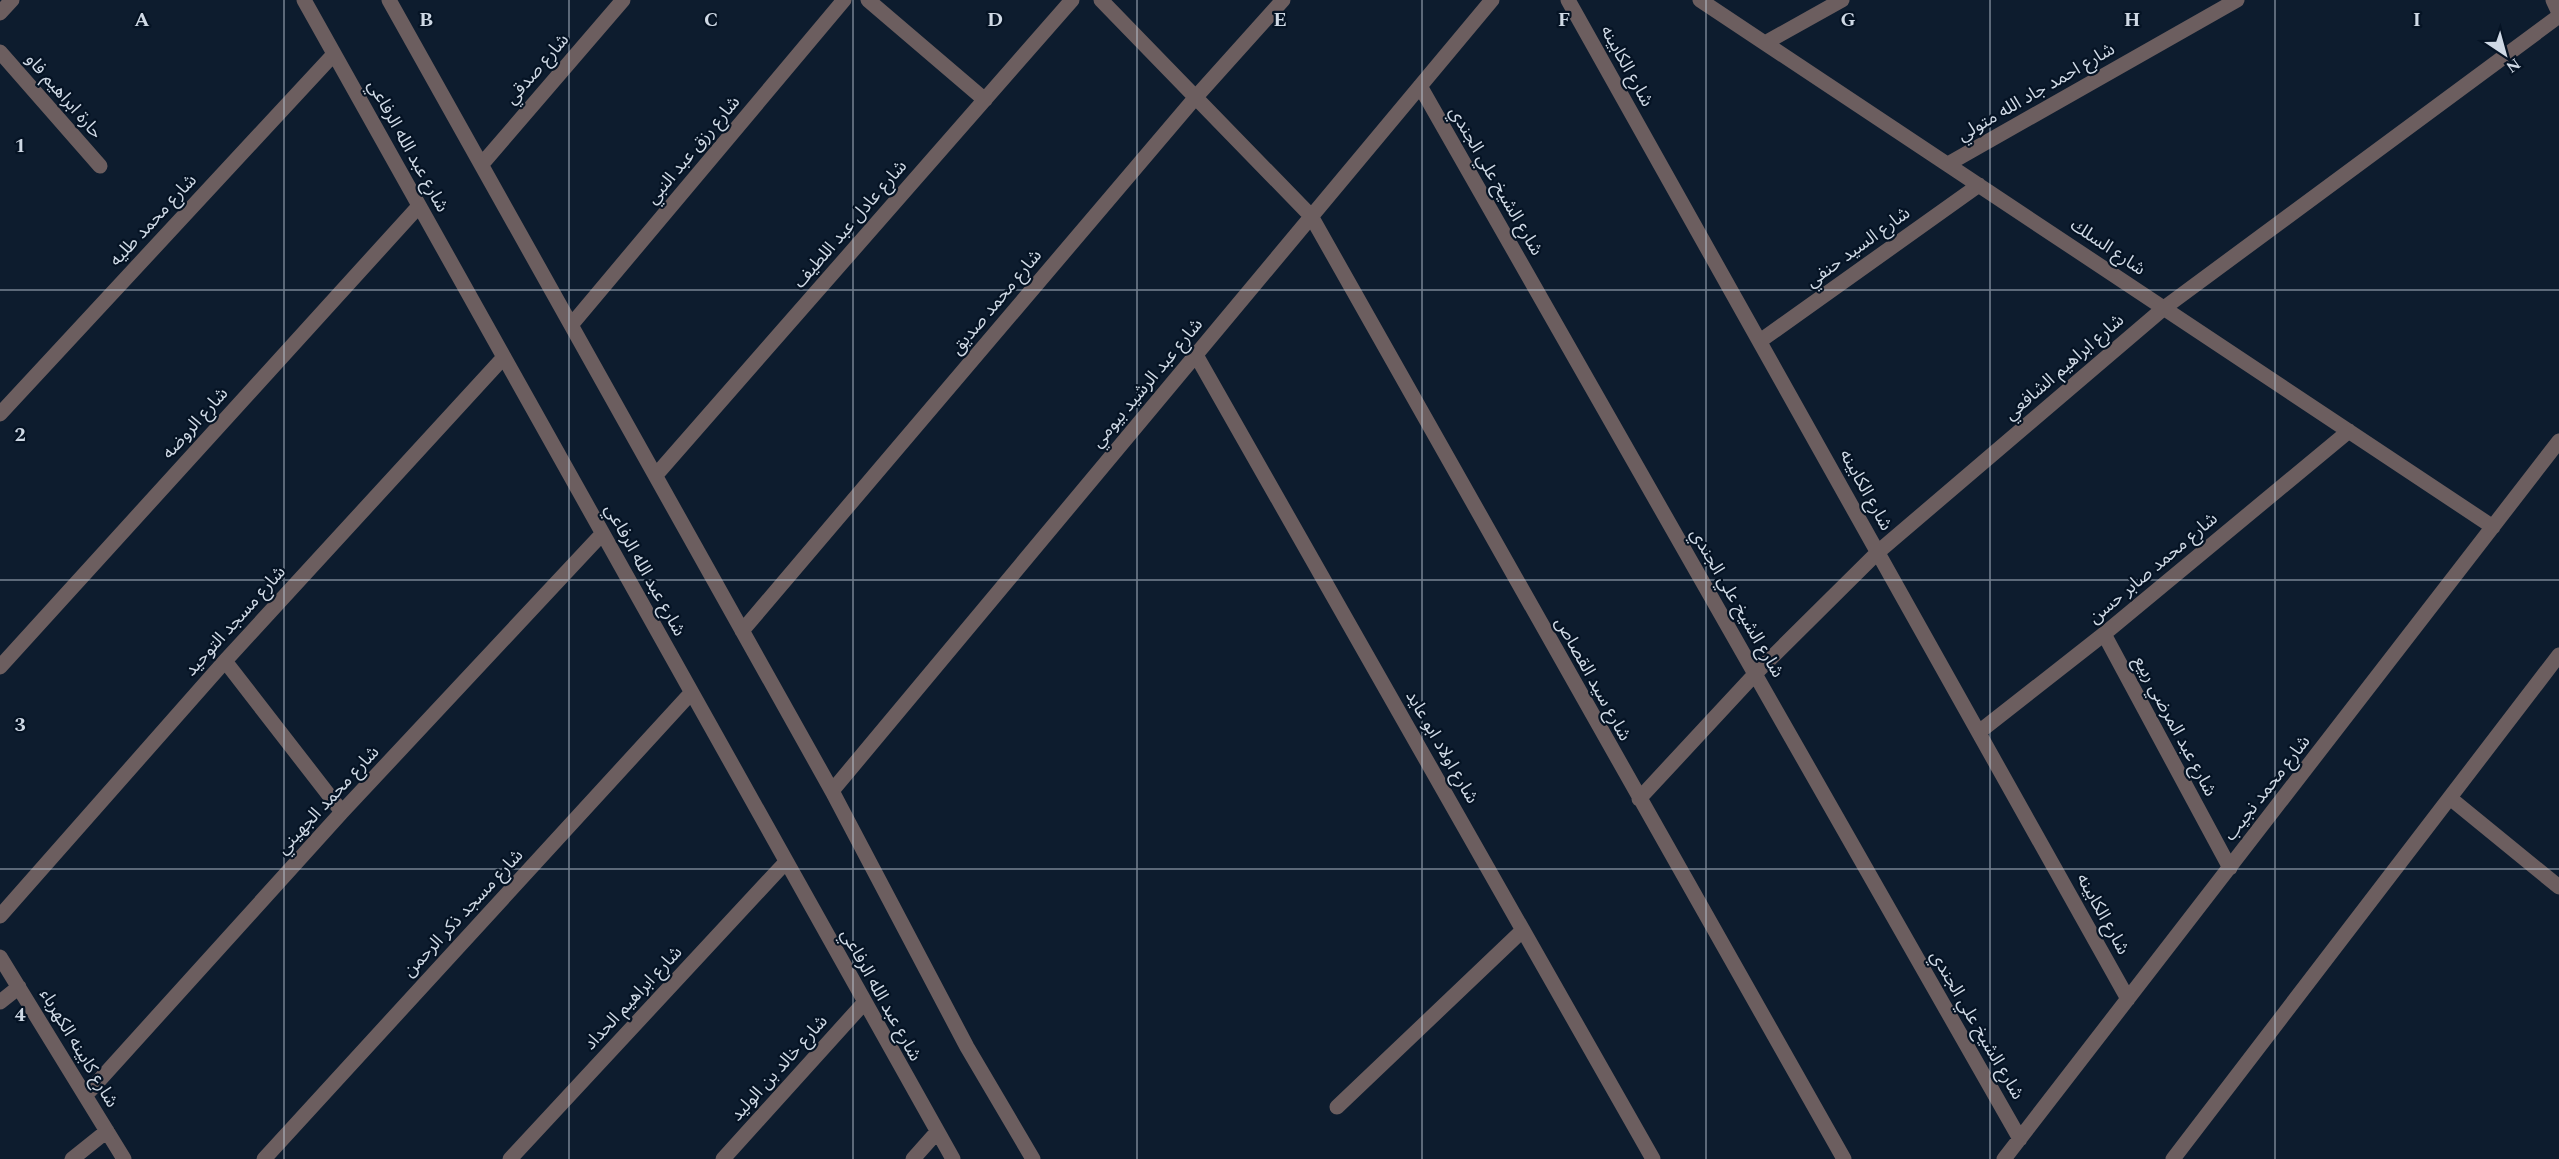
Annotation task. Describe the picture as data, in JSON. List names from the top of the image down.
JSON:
{
  "streets": {
    "street": [
      "شارع الكابينه",
      "شارع صدقي",
      "شارع احمد جاد الله متولي",
      "حارة ابراهيم فاو",
      "شارع عبد الله الرفاعي",
      "شارع رزق عبد النبي",
      "شارع الشيخ علي الجندي",
      "شارع محمد طليه",
      "شارع عادل عبد اللطيف",
      "شارع السيد حنفي",
      "شارع السلك",
      "شارع محمد صديق",
      "شارع ابراهيم الشافعي",
      "شارع عبد الرشيد بيومي",
      "شارع الروضه",
      "شارع محمد صابر حسن",
      "شارع مسجد التوحيد",
      "شارع سيد القصاص",
      "شارع عبد المرضي ربيع",
      "شارع اولاد ابو عايد",
      "شارع محمد نجيب",
      "شارع محمد الجهيني",
      "شارع مسجد ذكر الرحمن",
      "شارع ابراهيم الحداد",
      "شارع كابينه الكهرباء",
      "شارع خالد بن الوليد"
    ]
  },
  "crossings": [
    ["شارع الكابينه", "شارع السيد حنفي"],
    ["شارع الكابينه", "شارع ابراهيم الشافعي"],
    ["شارع الكابينه", "شارع محمد صابر حسن"],
    ["شارع الكابينه", "شارع محمد نجيب"],
    ["شارع احمد جاد الله متولي", "شارع السلك"],
    ["شارع عبد الله الرفاعي", "شارع محمد طليه"],
    ["شارع عبد الله الرفاعي", "شارع الروضه"],
    ["شارع عبد الله الرفاعي", "شارع مسجد التوحيد"],
    ["شارع عبد الله الرفاعي", "شارع محمد الجهيني"],
    ["شارع عبد الله الرفاعي", "شارع مسجد ذكر الرحمن"],
    ["شارع عبد الله الرفاعي", "شارع ابراهيم الحداد"],
    ["شارع عبد الله الرفاعي", "شارع خالد بن الوليد"],
    ["شارع الشيخ علي الجندي", "شارع ابراهيم الشافعي"],
    ["شارع الشيخ علي الجندي", "شارع عبد الرشيد بيومي"],
    ["شارع الشيخ علي الجندي", "شارع محمد نجيب"],
    ["شارع السيد حنفي", "شارع السلك"],
    ["شارع السلك", "شارع ابراهيم الشافعي"],
    ["شارع السلك", "شارع محمد صابر حسن"],
    ["شارع السلك", "شارع محمد نجيب"],
    ["شارع محمد صديق", "شارع سيد القصاص"],
    ["شارع ابراهيم الشافعي", "شارع سيد القصاص"],
    ["شارع عبد الرشيد بيومي", "شارع سيد القصاص"],
    ["شارع عبد الرشيد بيومي", "شارع اولاد ابو عايد"],
    ["شارع محمد صابر حسن", "شارع عبد المرضي ربيع"],
    ["شارع عبد المرضي ربيع", "شارع محمد نجيب"],
    ["شارع محمد الجهيني", "شارع كابينه الكهرباء"]
  ],
  "north": "bottom right",
  "grid": {
    "columns": [
      "A",
      "B",
      "C",
      "D",
      "E",
      "F",
      "G",
      "H",
      "I"
    ],
    "rows": [
      "1",
      "2",
      "3",
      "4"
    ]
  }
}
